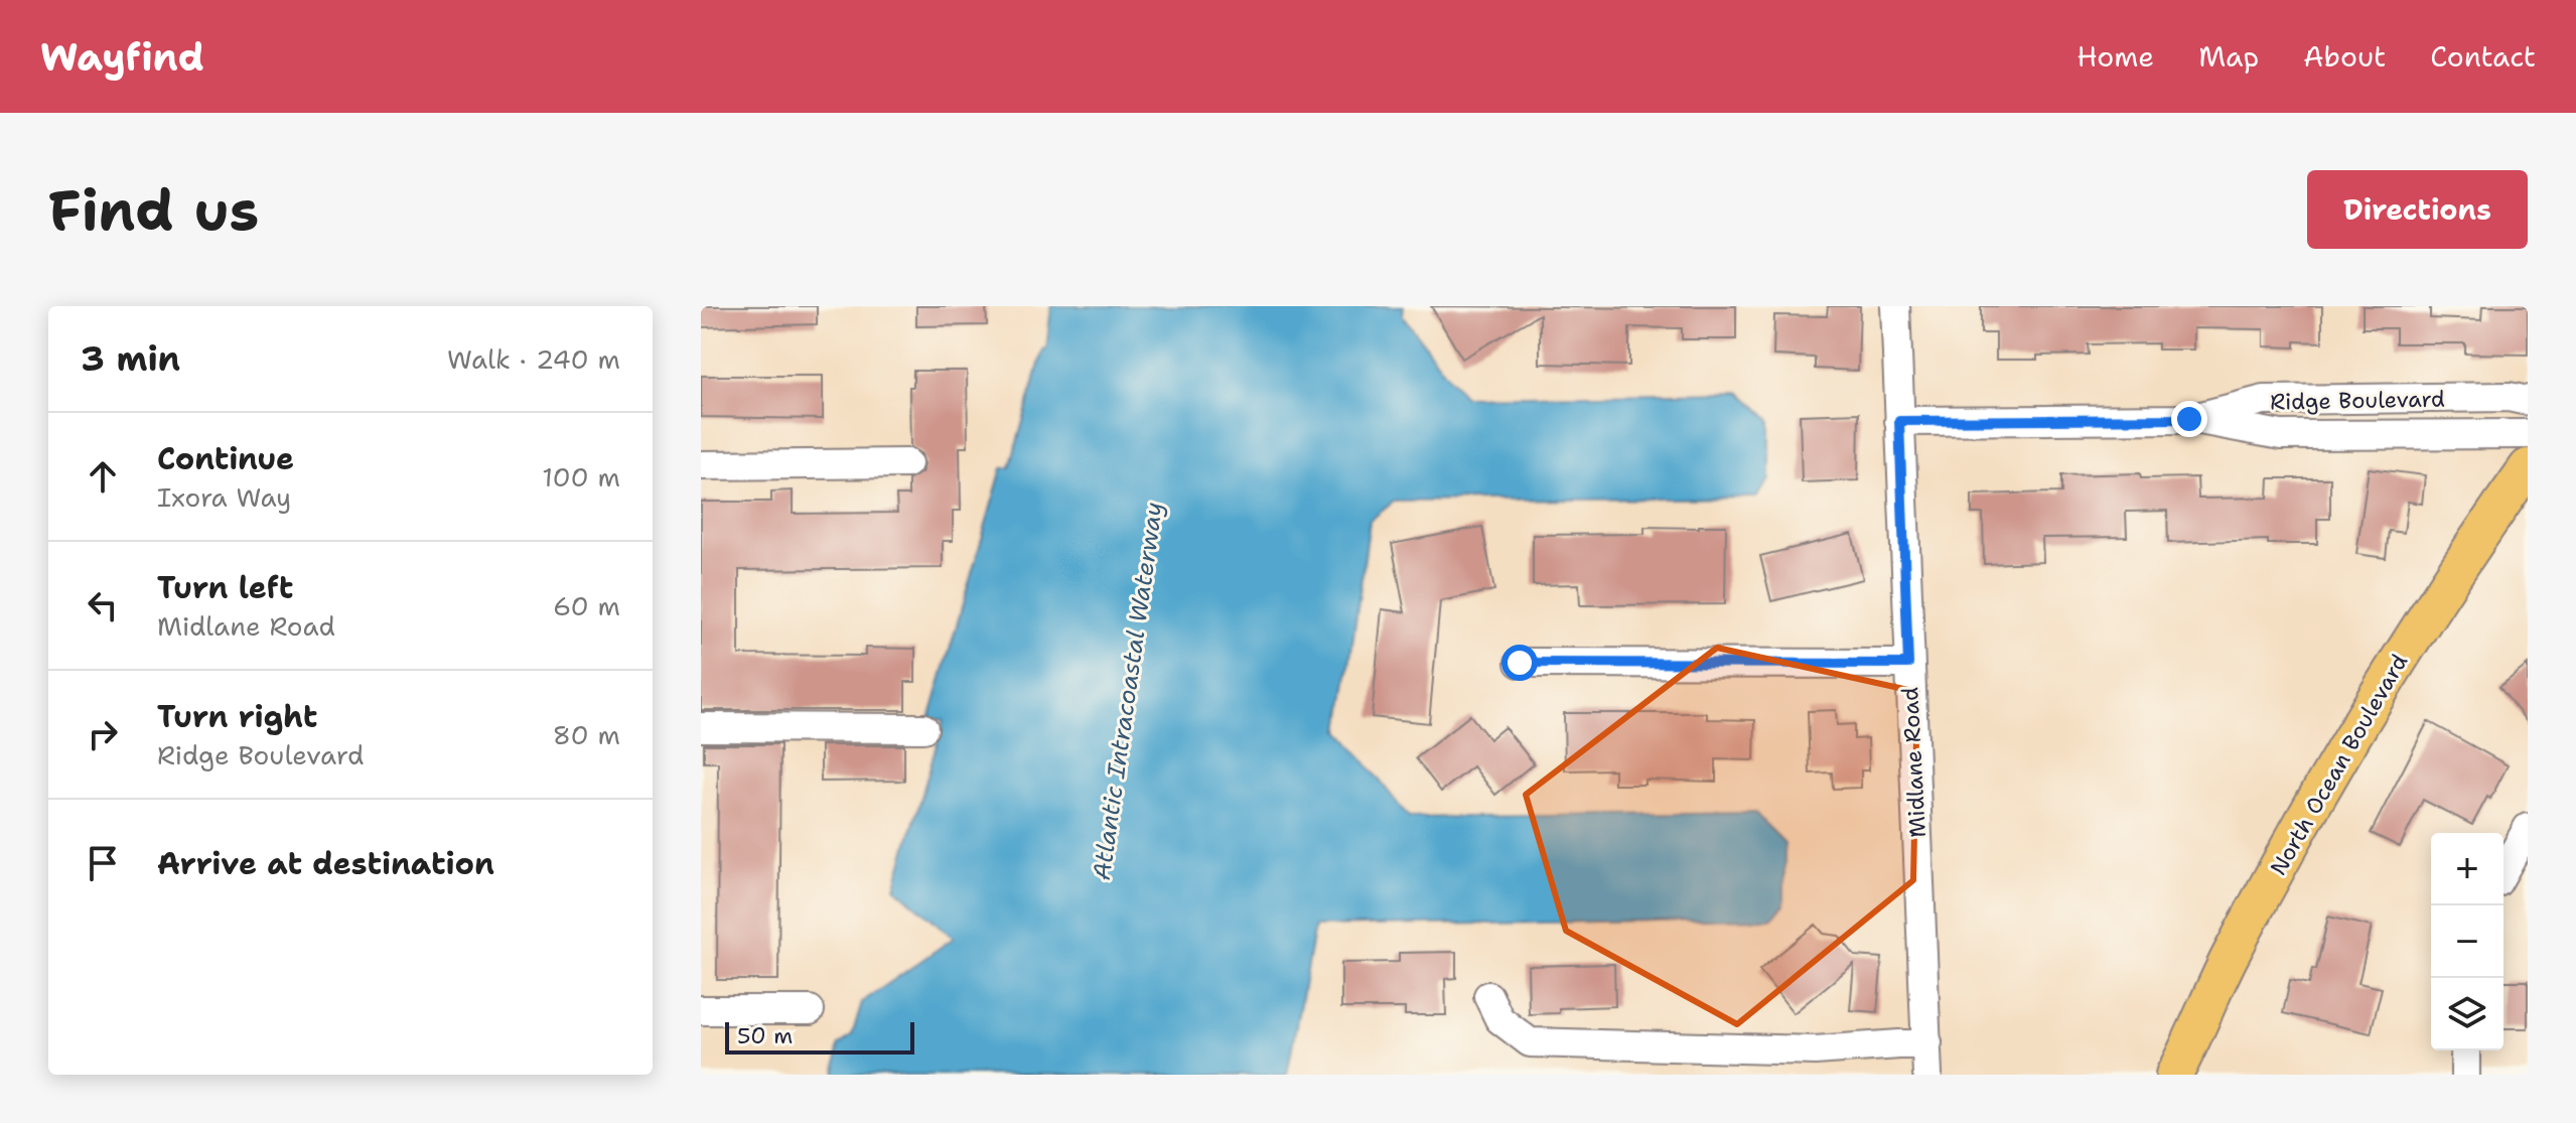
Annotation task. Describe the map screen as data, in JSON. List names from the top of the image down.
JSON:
{
  "streets": {
    "main road": ["North Ocean Boulevard"],
    "street": ["Ridge Boulevard", "Midlane Road"]
  },
  "crossings": [
    ["Ridge Boulevard", "Midlane Road"]
  ],
  "water": ["Atlantic Intracoastal Waterway"],
  "scale_bar": "50 m",
  "page": {
    "header": "Wayfind",
    "nav": [
      "Home",
      "Map",
      "About",
      "Contact"
    ],
    "buttons": "Directions",
    "title": "Find us",
    "heading": ["3 min", "Walk · 240 m"],
    "list": [
      ["Continue", "Ixora Way", "100 m"],
      ["Turn left", "Midlane Road", "60 m"],
      ["Turn right", "Ridge Boulevard", "80 m"],
      "Arrive at destination"
    ],
    "map_buttons": ["+", "−"],
    "scale": "50 m"
  }
}
